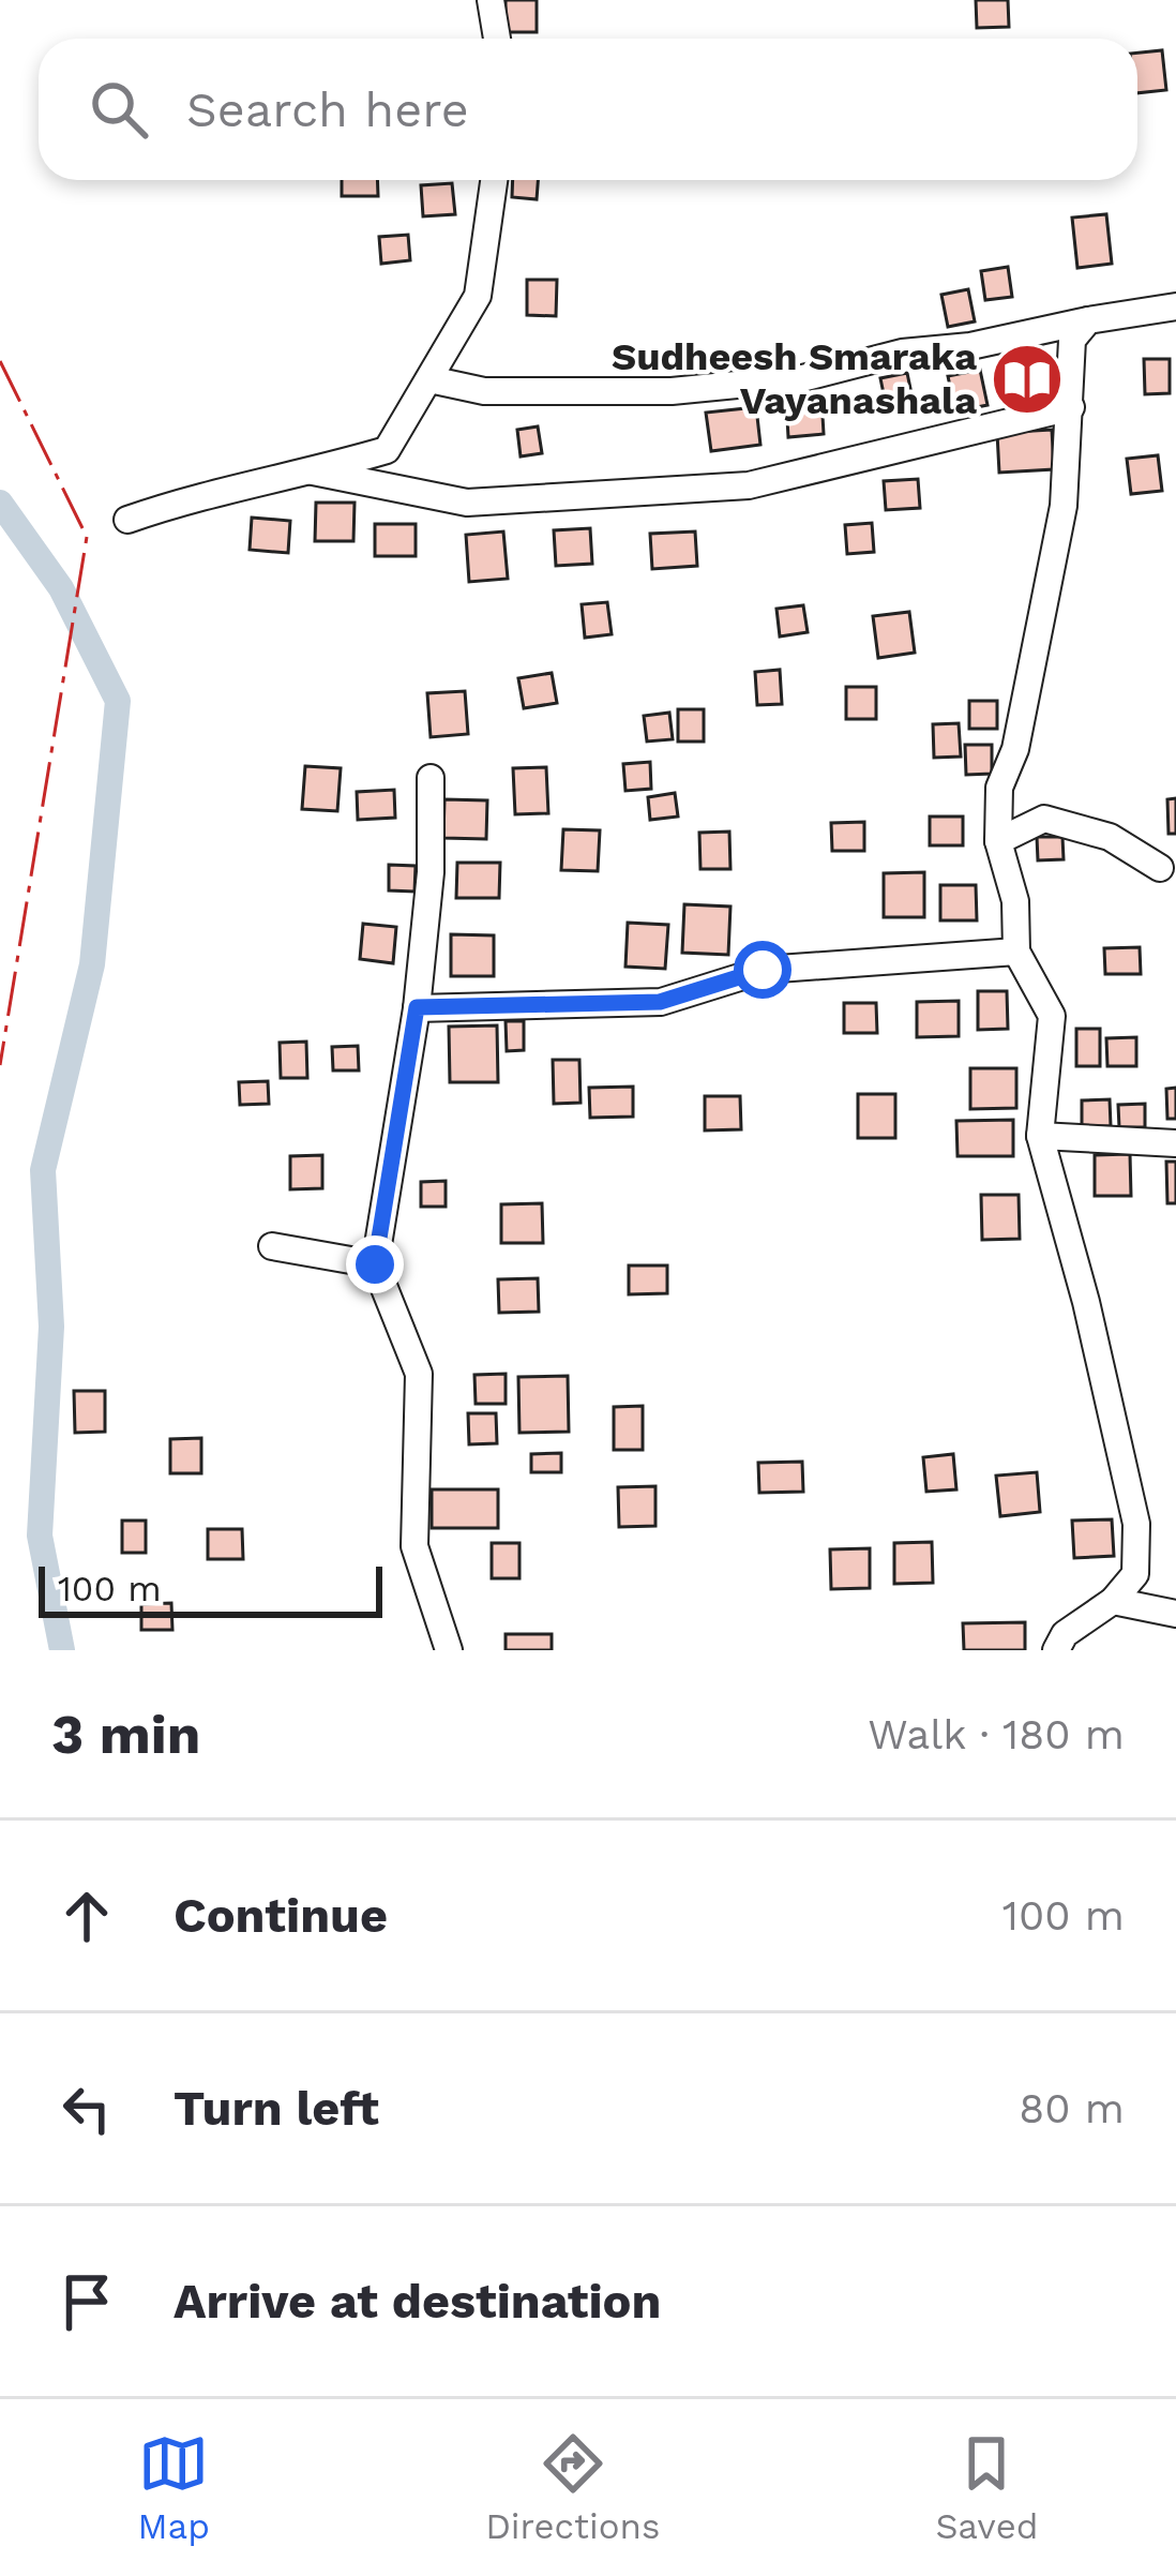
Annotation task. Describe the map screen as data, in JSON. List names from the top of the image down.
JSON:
{
  "places": {
    "library": ["Sudheesh Smaraka Vayanashala"]
  },
  "scale_bar": "100 m",
  "page": {
    "search": "Search here",
    "scale": "100 m",
    "heading": ["3 min", "Walk · 180 m"],
    "list": [
      ["Continue", "100 m"],
      ["Turn left", "80 m"],
      "Arrive at destination"
    ],
    "nav": ["Map", "Directions", "Saved"]
  }
}
